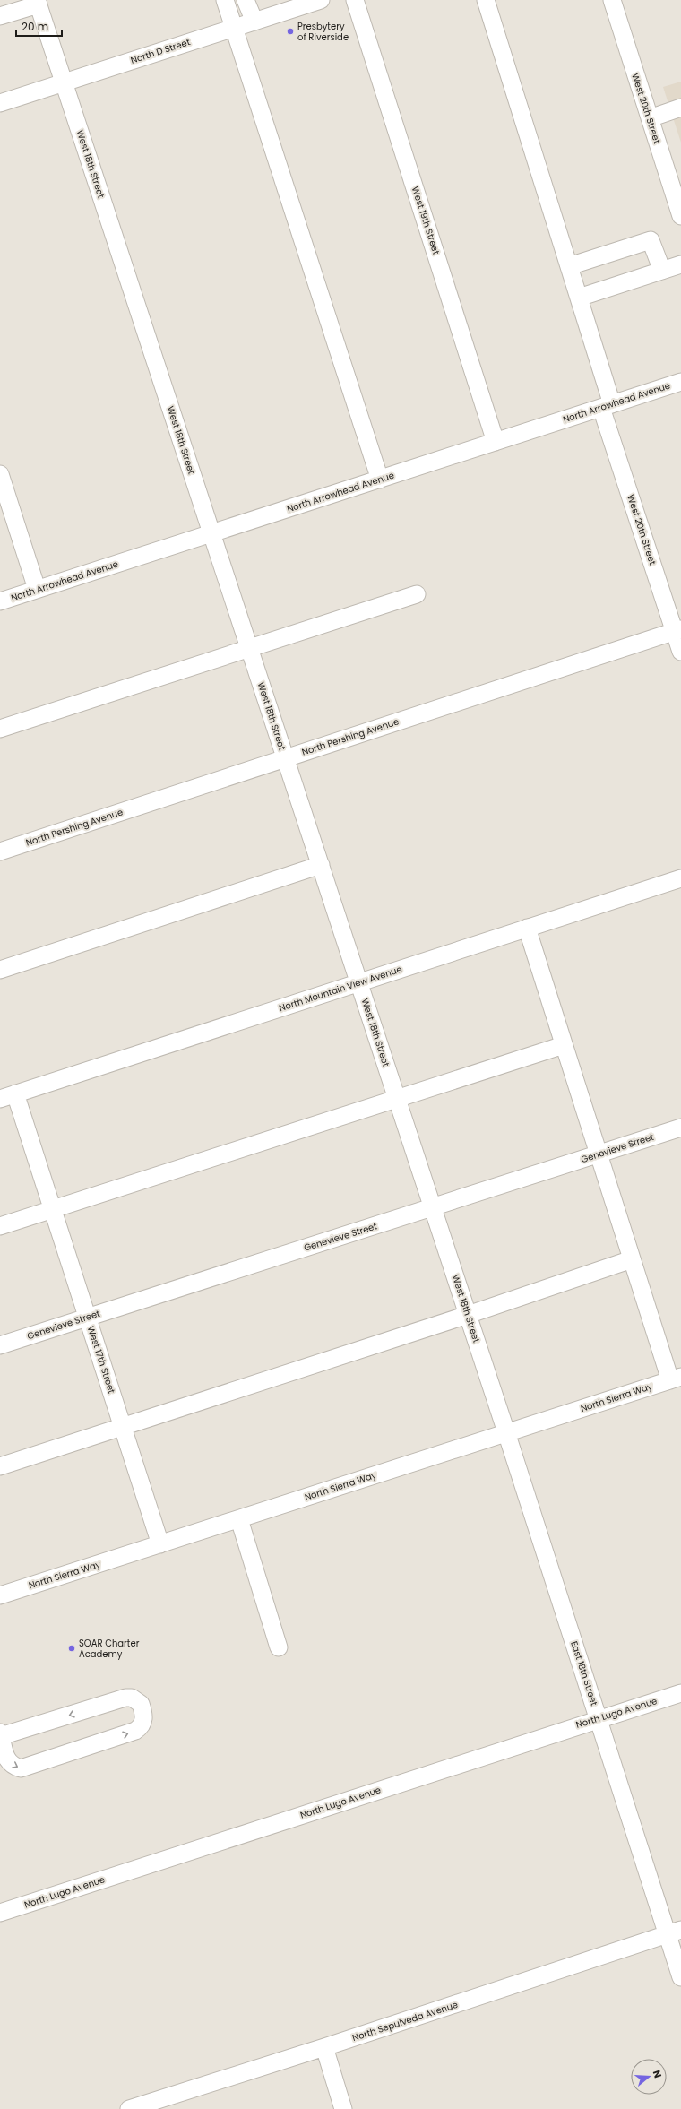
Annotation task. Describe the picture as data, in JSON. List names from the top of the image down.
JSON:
{
  "streets": {
    "street": [
      "North D Street",
      "West 20th Street",
      "West 18th Street",
      "West 19th Street",
      "North Arrowhead Avenue",
      "North Pershing Avenue",
      "North Mountain View Avenue",
      "Genevieve Street",
      "West 17th Street",
      "North Sierra Way",
      "East 18th Street",
      "North Lugo Avenue",
      "North Sepulveda Avenue"
    ]
  },
  "crossings": [
    ["North D Street", "West 18th Street"],
    ["West 20th Street", "North Arrowhead Avenue"],
    ["West 20th Street", "North Pershing Avenue"],
    ["West 18th Street", "North Arrowhead Avenue"],
    ["West 18th Street", "North Pershing Avenue"],
    ["West 18th Street", "North Mountain View Avenue"],
    ["West 18th Street", "Genevieve Street"],
    ["West 18th Street", "North Sierra Way"],
    ["West 18th Street", "East 18th Street"],
    ["West 19th Street", "North Arrowhead Avenue"],
    ["North Mountain View Avenue", "West 17th Street"],
    ["Genevieve Street", "West 17th Street"],
    ["West 17th Street", "North Sierra Way"],
    ["North Sierra Way", "East 18th Street"],
    ["East 18th Street", "North Lugo Avenue"],
    ["East 18th Street", "North Sepulveda Avenue"]
  ],
  "places": ["Presbytery of Riverside", "SOAR Charter Academy"],
  "scale_bar": "20 m",
  "north": "right"
}
